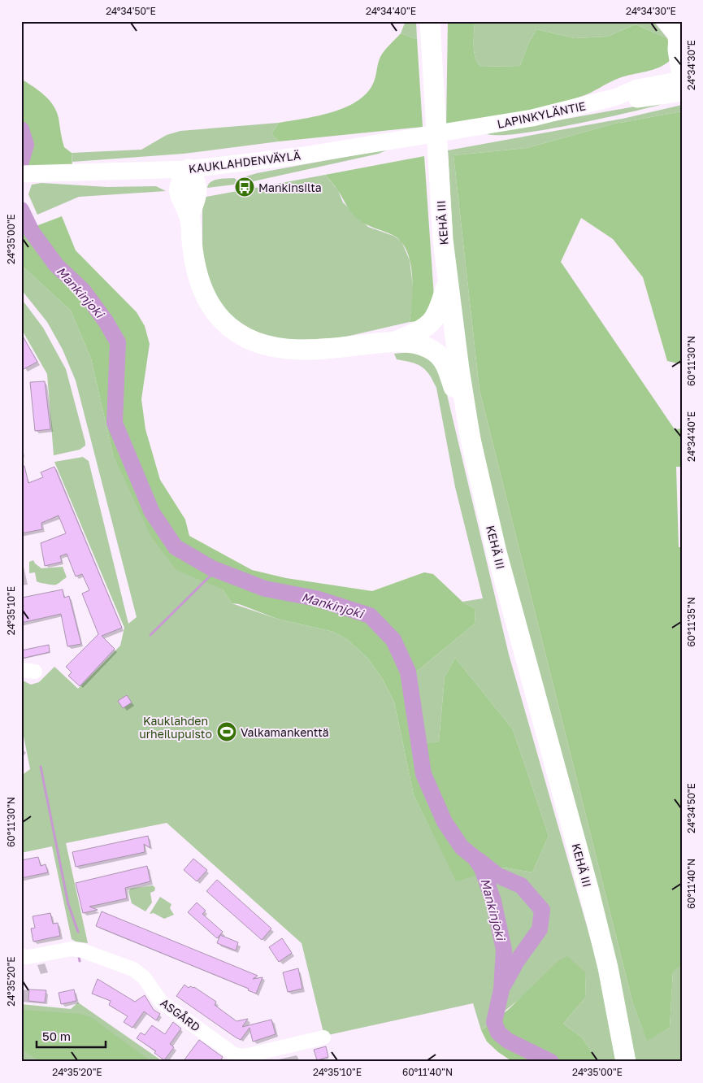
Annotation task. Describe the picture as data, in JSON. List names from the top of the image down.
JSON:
{
  "streets": {
    "highway": ["KEHÄ III"],
    "main road": ["LAPINKYLÄNTIE", "KAUKLAHDENVÄYLÄ"],
    "street": ["ASGÅRD"]
  },
  "crossings": [
    ["LAPINKYLÄNTIE", "KAUKLAHDENVÄYLÄ"]
  ],
  "water": ["Mankinjoki"],
  "parks": ["Kauklahden urheilupuisto"],
  "places": {
    "bus stop": ["Mankinsilta"],
    "sports": ["Valkamankenttä"]
  },
  "scale_bar": "50 m",
  "coordinates": [
    "24°34'50\"E",
    "24°34'40\"E",
    "24°34'30\"E",
    "24°35'00\"E",
    "60°11'30\"N",
    "24°35'10\"E",
    "60°11'35\"N",
    "60°11'40\"N",
    "24°35'20\"E"
  ]
}
